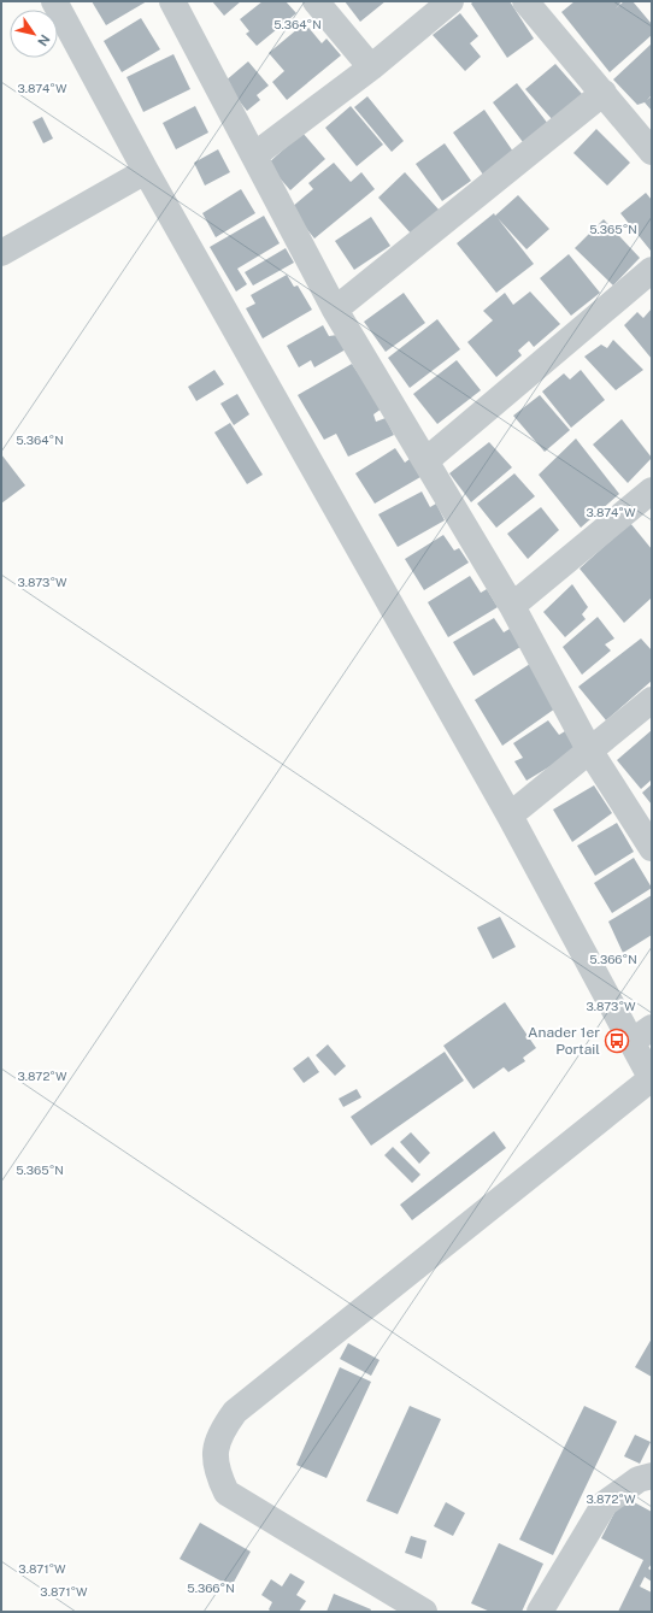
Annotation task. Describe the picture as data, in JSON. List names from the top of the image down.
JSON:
{
  "places": {
    "bus stop": ["Anader 1er Portail"]
  },
  "north": "bottom right",
  "coordinates": [
    "5.364°N",
    "3.874°W",
    "5.365°N",
    "3.873°W",
    "5.366°N",
    "3.872°W",
    "3.871°W"
  ]
}
